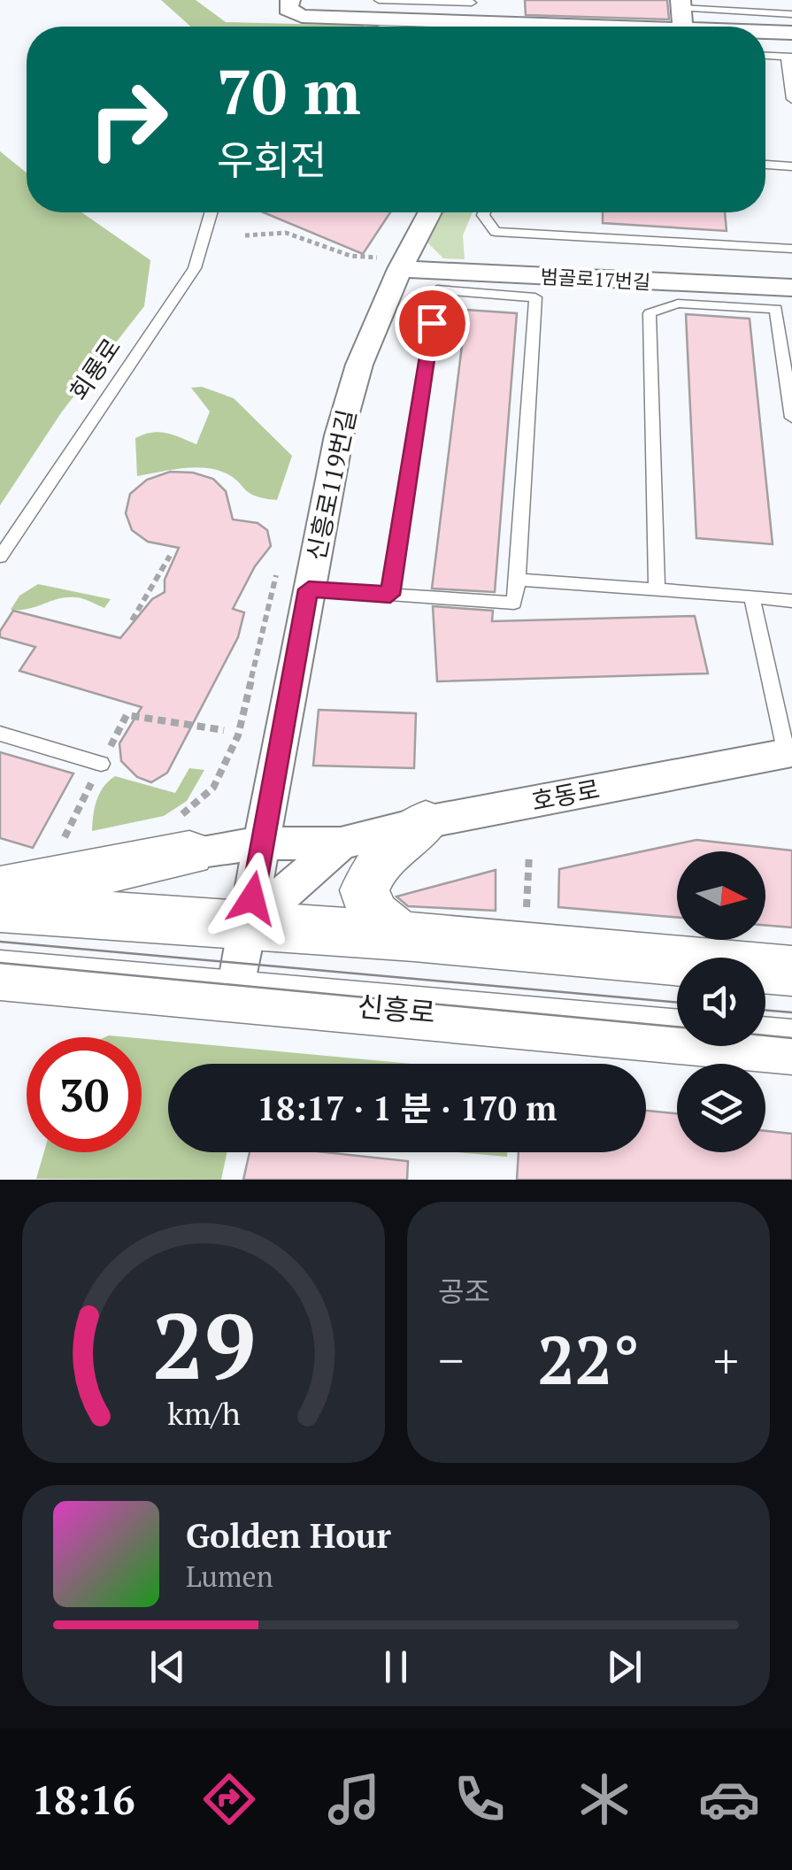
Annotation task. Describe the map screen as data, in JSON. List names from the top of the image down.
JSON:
{
  "streets": {
    "street": [
      "범골로17번길",
      "신흥로119번길",
      "호동로",
      "신흥로"
    ],
    "lane": ["회룡로"]
  },
  "crossings": [
    ["범골로17번길", "신흥로119번길"],
    ["신흥로119번길", "호동로"],
    ["신흥로119번길", "신흥로"]
  ],
  "north": "right",
  "page": {
    "turn": ["70 m", "우회전"],
    "limit": "30",
    "trip": "18:17 · 1 분 · 170 m",
    "tile": "공조",
    "heat": ["−", "22°", "+"],
    "song": ["Golden Hour", "Lumen"],
    "tabs": "18:16",
    "gauge": ["29", "km/h"]
  }
}
